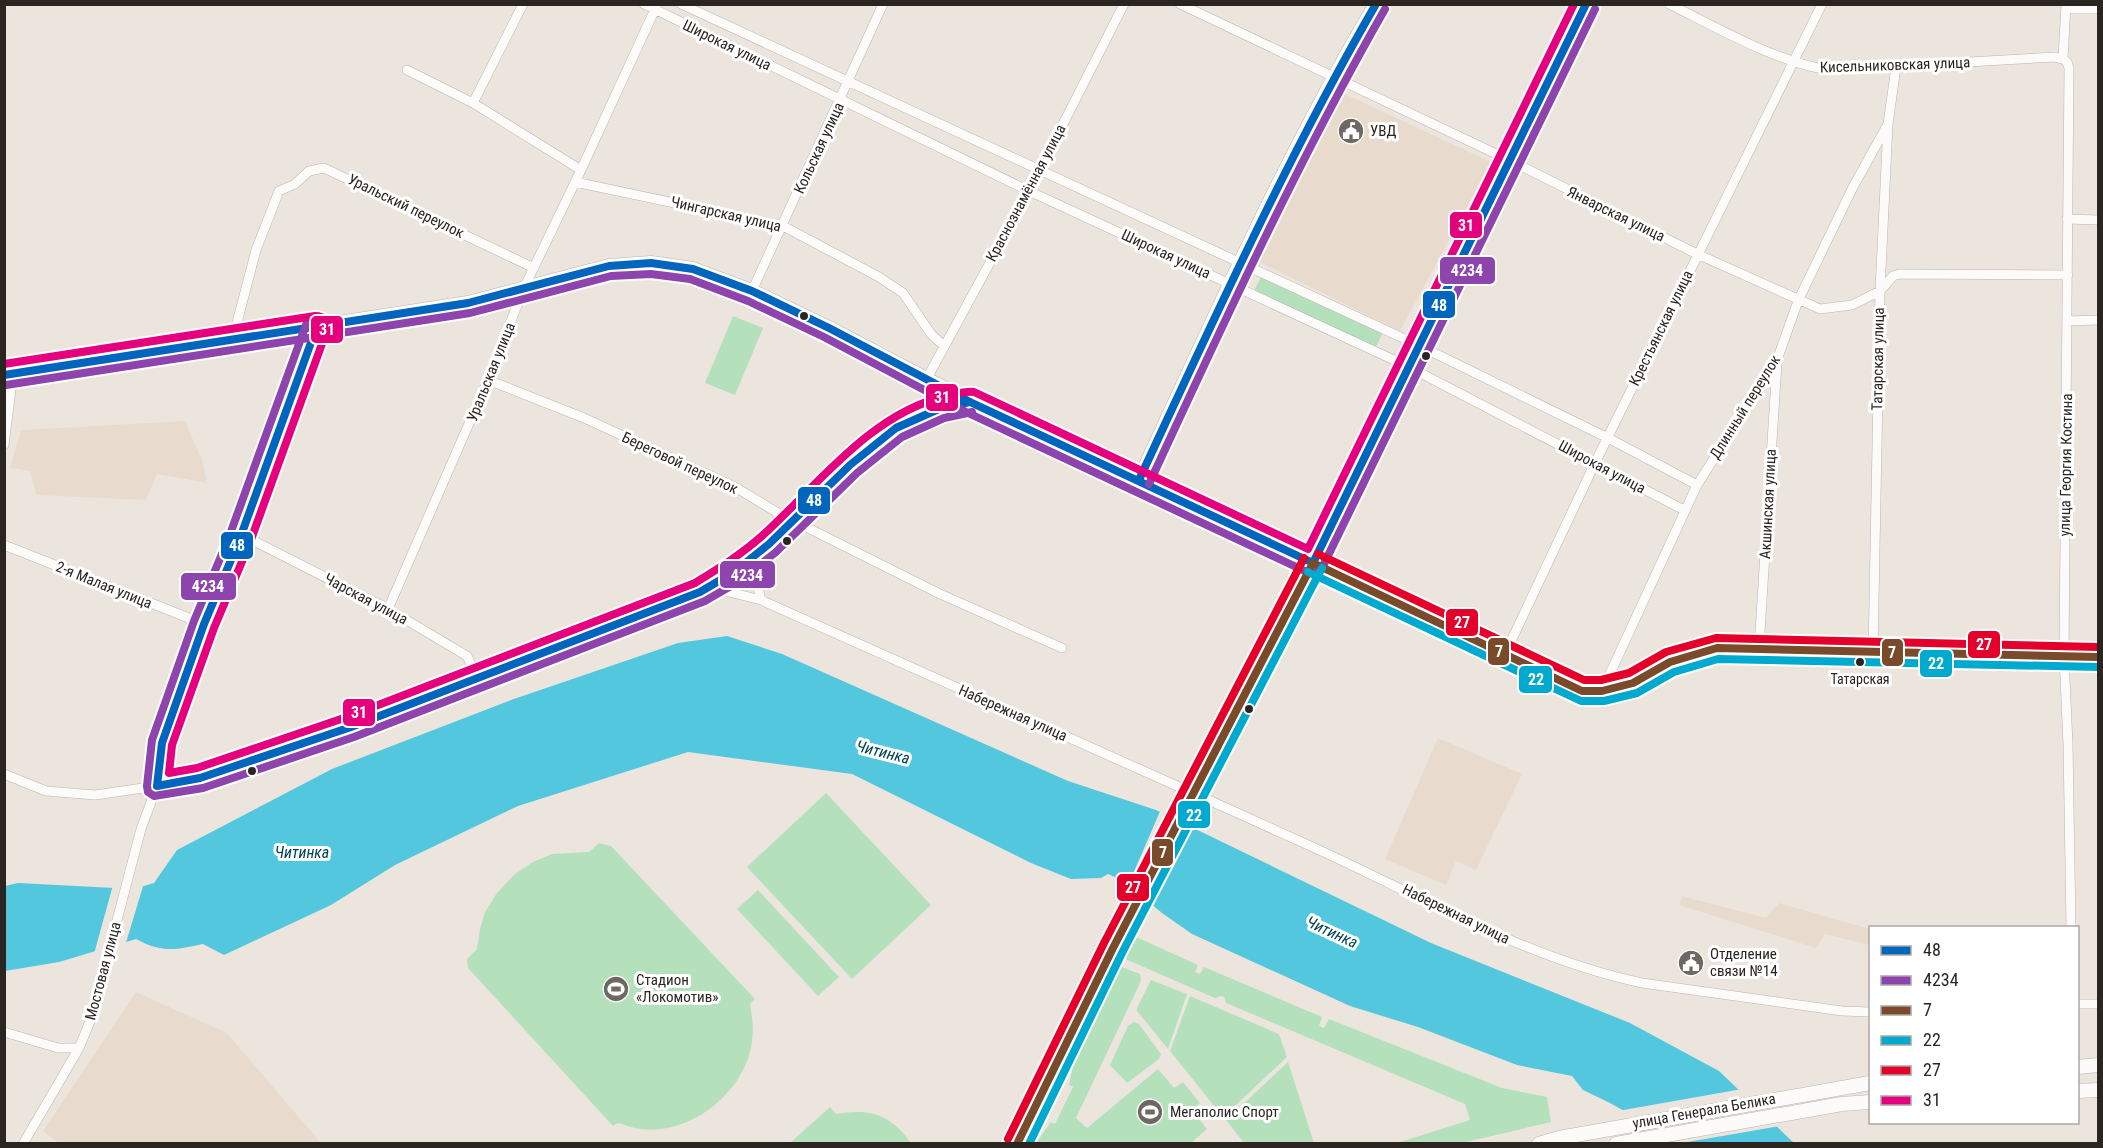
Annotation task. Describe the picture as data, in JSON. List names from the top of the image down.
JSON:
{
  "streets": {
    "main road": ["улица Генерала Белика"],
    "street": [
      "Широкая улица",
      "Кисельниковская улица",
      "Кольская улица",
      "Краснознамённая улица",
      "Уральский переулок",
      "Чингарская улица",
      "Январская улица",
      "Крестьянская улица",
      "Татарская улица",
      "Уральская улица",
      "Длинный переулок",
      "Береговой переулок",
      "улица Георгия Костина",
      "Акшинская улица",
      "2-я Малая улица",
      "Чарская улица",
      "Набережная улица",
      "Мостовая улица"
    ]
  },
  "crossings": [
    ["Широкая улица", "Кольская улица"],
    ["Широкая улица", "Краснознамённая улица"],
    ["Широкая улица", "Крестьянская улица"],
    ["Широкая улица", "Уральская улица"],
    ["Широкая улица", "Длинный переулок"],
    ["Кисельниковская улица", "Крестьянская улица"],
    ["Кисельниковская улица", "Татарская улица"],
    ["Кисельниковская улица", "улица Георгия Костина"],
    ["Кольская улица", "Чингарская улица"],
    ["Краснознамённая улица", "Чингарская улица"],
    ["Уральский переулок", "Уральская улица"],
    ["Чингарская улица", "Уральская улица"],
    ["Январская улица", "Крестьянская улица"],
    ["Январская улица", "Татарская улица"],
    ["Январская улица", "Длинный переулок"],
    ["Январская улица", "улица Георгия Костина"],
    ["Татарская улица", "Длинный переулок"],
    ["Уральская улица", "Береговой переулок"],
    ["Уральская улица", "Чарская улица"],
    ["Длинный переулок", "Акшинская улица"],
    ["2-я Малая улица", "Мостовая улица"],
    ["Чарская улица", "Набережная улица"],
    ["Чарская улица", "Мостовая улица"],
    ["Набережная улица", "Мостовая улица"]
  ],
  "water": ["Читинка"],
  "places": {
    "public building": ["УВД", "Отделение связи №14"],
    "other": ["Татарская"],
    "sports": ["Стадион «Локомотив»", "Мегаполис Спорт"]
  },
  "lines": [
    "transit line 48",
    "transit line 31",
    "transit line 4234",
    "transit line 27",
    "transit line 7",
    "transit line 22"
  ],
  "legend": [
    "48",
    "4234",
    "7",
    "22",
    "27",
    "31"
  ]
}
